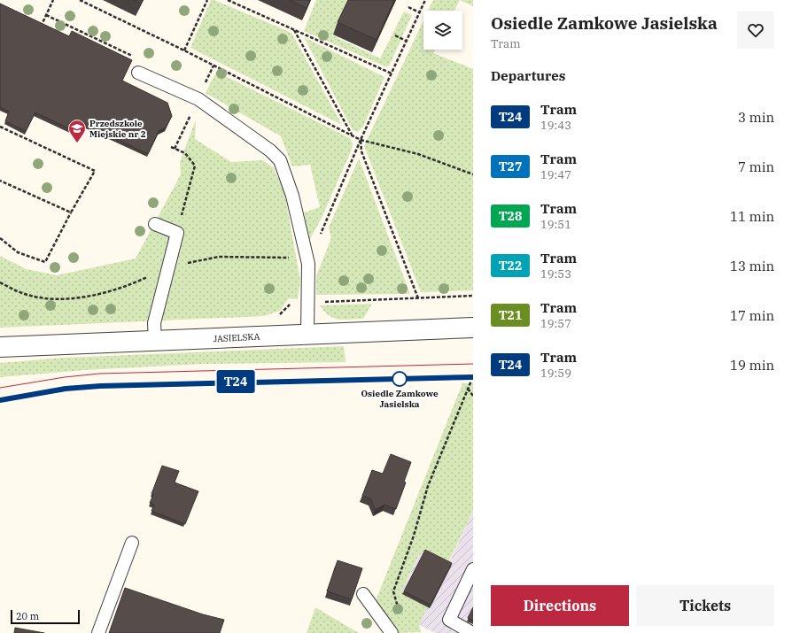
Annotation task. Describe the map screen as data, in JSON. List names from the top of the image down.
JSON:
{
  "streets": {
    "street": ["JASIELSKA"]
  },
  "places": {
    "school or university": ["Przedszkole Miejskie nr 2"],
    "other": ["Osiedle Zamkowe Jasielska"]
  },
  "lines": ["tram line T24"],
  "scale_bar": "20 m",
  "page": {
    "on_map": "T24",
    "heading": [
      ["Osiedle Zamkowe Jasielska", "Tram"],
      "Departures"
    ],
    "list": [
      {
        "mark": "T24",
        "name": "Tram",
        "note": "19:43",
        "value": "3 min"
      },
      {
        "mark": "T27",
        "name": "Tram",
        "note": "19:47",
        "value": "7 min"
      },
      {
        "mark": "T28",
        "name": "Tram",
        "note": "19:51",
        "value": "11 min"
      },
      {
        "mark": "T22",
        "name": "Tram",
        "note": "19:53",
        "value": "13 min"
      },
      {
        "mark": "T21",
        "name": "Tram",
        "note": "19:57",
        "value": "17 min"
      },
      {
        "mark": "T24",
        "name": "Tram",
        "note": "19:59",
        "value": "19 min"
      }
    ],
    "buttons": ["Directions", "Tickets"],
    "scale": "20 m"
  }
}
